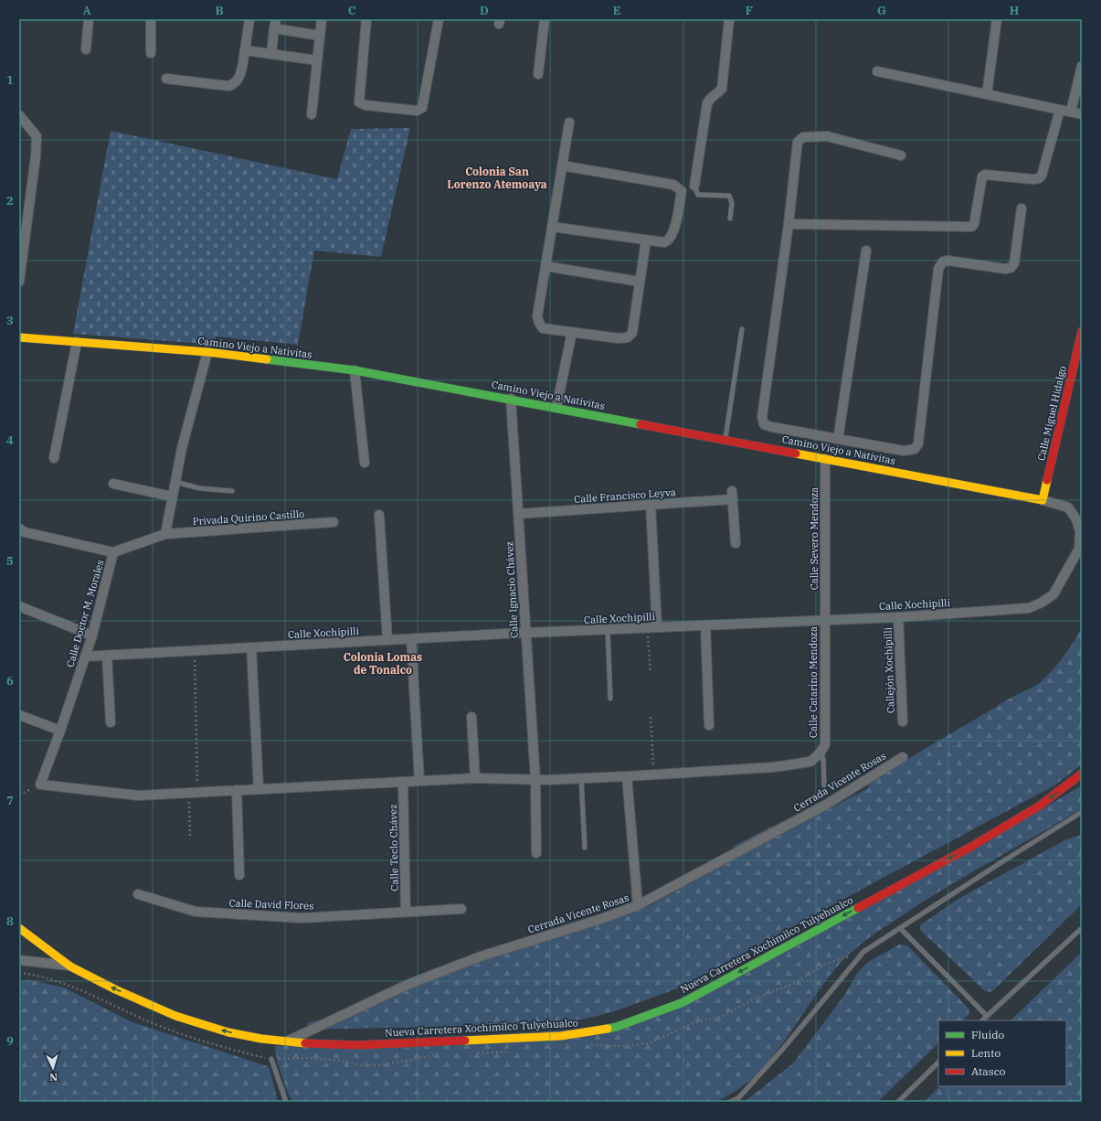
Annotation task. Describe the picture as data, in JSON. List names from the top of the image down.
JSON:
{
  "streets": {
    "street": [
      "Camino Viejo a Nativitas",
      "Calle Miguel Hidalgo",
      "Calle Francisco Leyva",
      "Privada Quirino Castillo",
      "Calle Severo Mendoza",
      "Calle Ignacio Chávez",
      "Calle Xochipilli",
      "Calle Doctor M. Morales",
      "Callejón Xochipilli",
      "Calle Catarino Mendoza",
      "Cerrada Vicente Rosas",
      "Calle Teclo Chávez",
      "Calle David Flores",
      "Nueva Carretera Xochimilco Tulyehualco"
    ]
  },
  "crossings": [
    ["Camino Viejo a Nativitas", "Calle Miguel Hidalgo"],
    ["Camino Viejo a Nativitas", "Calle Severo Mendoza"],
    ["Camino Viejo a Nativitas", "Calle Ignacio Chávez"],
    ["Camino Viejo a Nativitas", "Calle Xochipilli"],
    ["Calle Francisco Leyva", "Calle Ignacio Chávez"],
    ["Privada Quirino Castillo", "Calle Doctor M. Morales"],
    ["Calle Severo Mendoza", "Calle Xochipilli"],
    ["Calle Severo Mendoza", "Calle Catarino Mendoza"],
    ["Calle Ignacio Chávez", "Calle Xochipilli"],
    ["Calle Xochipilli", "Calle Doctor M. Morales"],
    ["Calle Xochipilli", "Callejón Xochipilli"],
    ["Calle Xochipilli", "Calle Catarino Mendoza"],
    ["Cerrada Vicente Rosas", "Nueva Carretera Xochimilco Tulyehualco"],
    ["Calle Teclo Chávez", "Calle David Flores"]
  ],
  "one_way": ["Nueva Carretera Xochimilco Tulyehualco"],
  "districts": ["Colonia San Lorenzo Atemoaya", "Colonia Lomas de Tonalco"],
  "legend": ["Fluido", "Lento", "Atasco"],
  "north": "bottom",
  "grid": {
    "columns": [
      "A",
      "B",
      "C",
      "D",
      "E",
      "F",
      "G",
      "H"
    ],
    "rows": [
      "1",
      "2",
      "3",
      "4",
      "5",
      "6",
      "7",
      "8",
      "9"
    ]
  }
}
